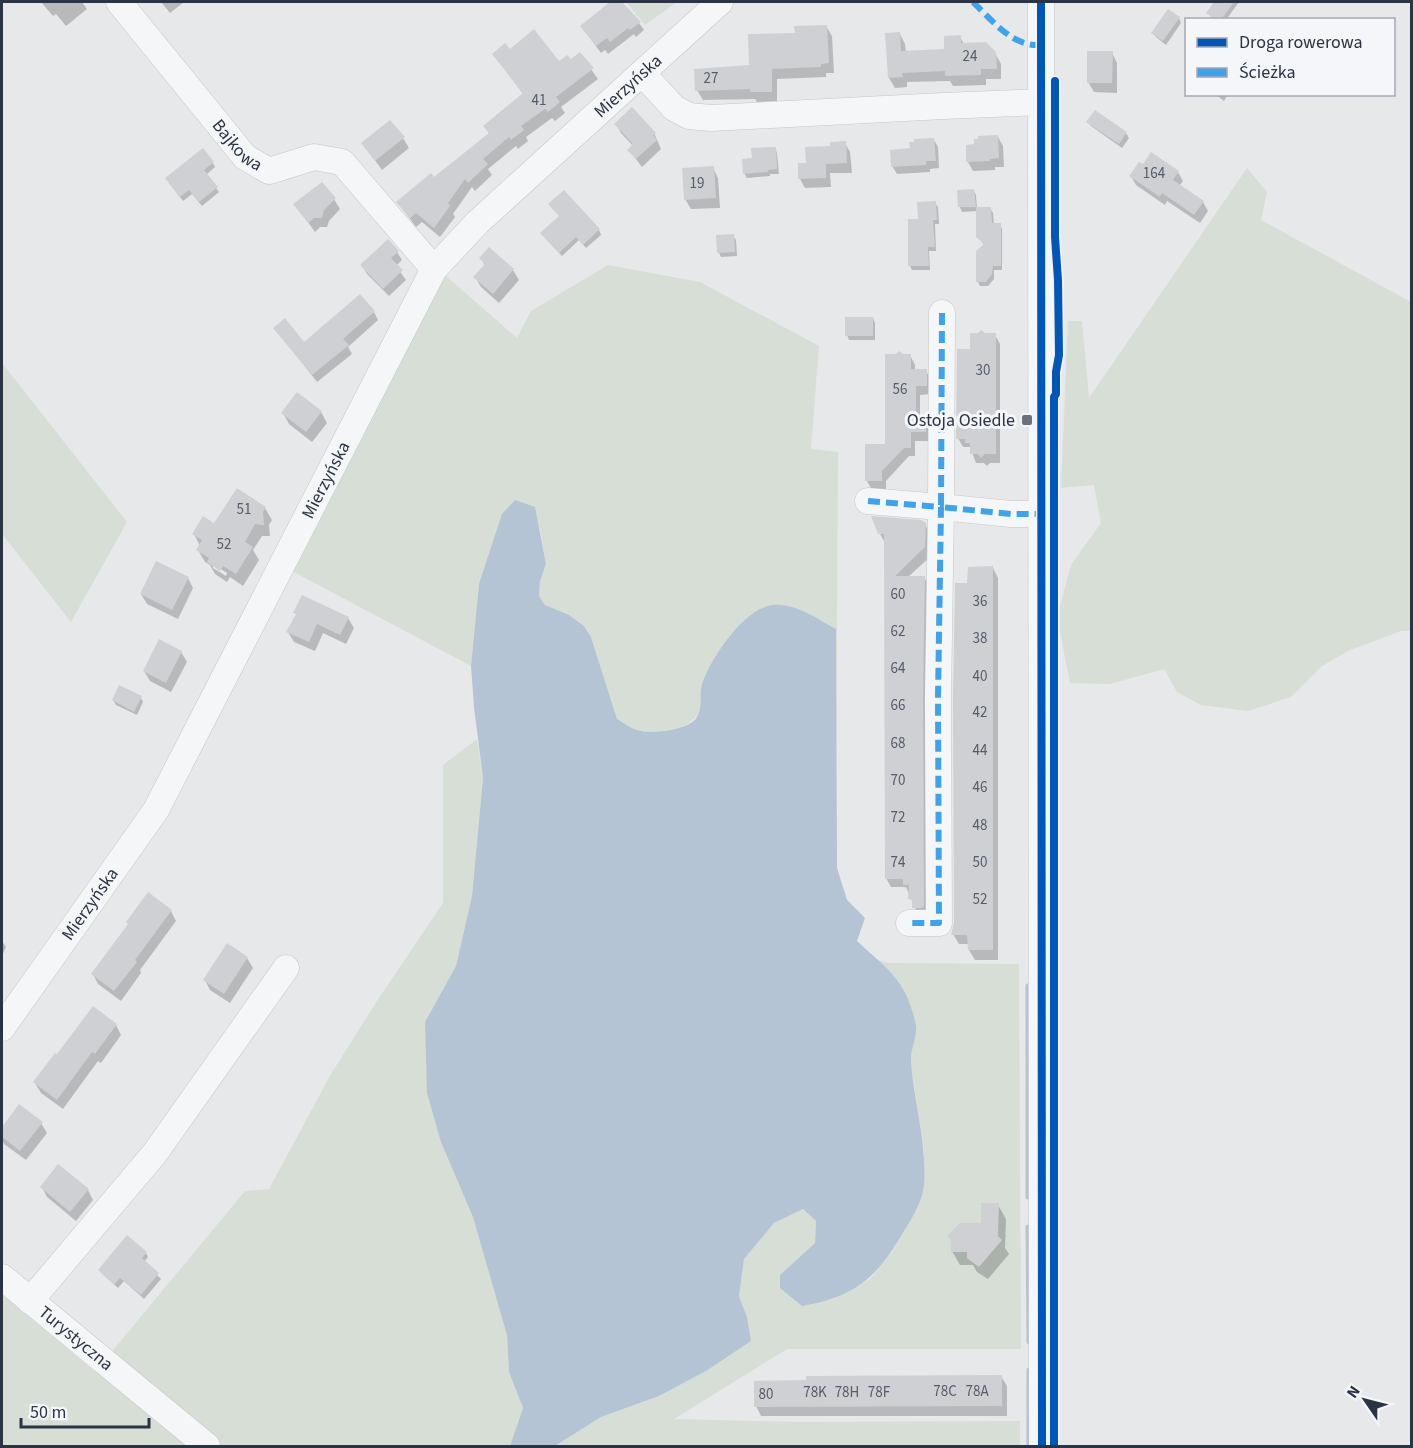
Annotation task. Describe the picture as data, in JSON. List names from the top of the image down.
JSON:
{
  "streets": {
    "street": ["Mierzyńska", "Bajkowa", "Turystyczna"]
  },
  "crossings": [
    ["Mierzyńska", "Bajkowa"]
  ],
  "places": {
    "transit": ["Ostoja Osiedle"]
  },
  "house_numbers": [
    "24",
    "27",
    "41",
    "164",
    "19",
    "30",
    "56",
    "51",
    "52",
    "60",
    "36",
    "62",
    "38",
    "64",
    "40",
    "66",
    "42",
    "68",
    "44",
    "70",
    "46",
    "72",
    "48",
    "74",
    "50",
    "52",
    "78C",
    "78A",
    "78K",
    "78H",
    "78F",
    "80"
  ],
  "legend": ["Droga rowerowa", "Ścieżka"],
  "scale_bar": "50 m",
  "north": "top left"
}
